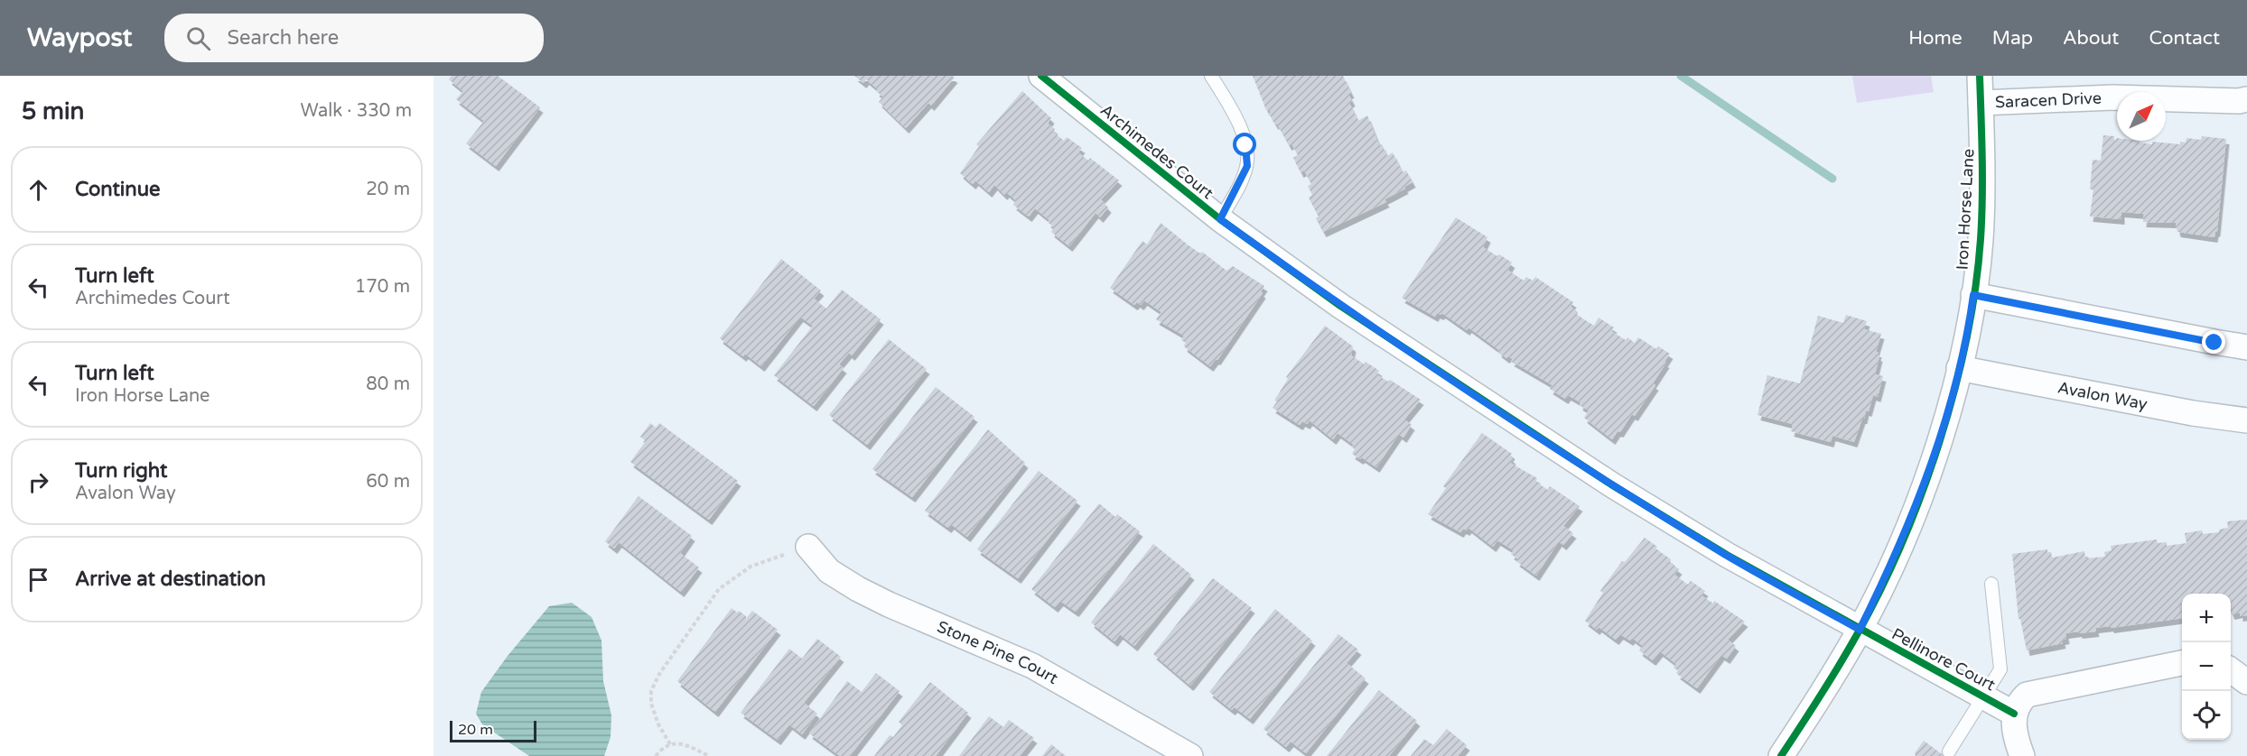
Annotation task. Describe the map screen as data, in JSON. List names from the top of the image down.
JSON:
{
  "streets": {
    "street": [
      "Saracen Drive",
      "Archimedes Court",
      "Iron Horse Lane",
      "Avalon Way",
      "Stone Pine Court",
      "Pellinore Court"
    ]
  },
  "crossings": [
    ["Saracen Drive", "Iron Horse Lane"],
    ["Archimedes Court", "Iron Horse Lane"],
    ["Archimedes Court", "Pellinore Court"],
    ["Iron Horse Lane", "Avalon Way"],
    ["Iron Horse Lane", "Pellinore Court"]
  ],
  "scale_bar": "20 m",
  "north": "top right",
  "page": {
    "header": "Waypost",
    "search": "Search here",
    "nav": [
      "Home",
      "Map",
      "About",
      "Contact"
    ],
    "heading": ["5 min", "Walk · 330 m"],
    "list": [
      ["Continue", "20 m"],
      ["Turn left", "Archimedes Court", "170 m"],
      ["Turn left", "Iron Horse Lane", "80 m"],
      ["Turn right", "Avalon Way", "60 m"],
      "Arrive at destination"
    ],
    "map_buttons": ["+", "−"],
    "scale": "20 m"
  }
}
